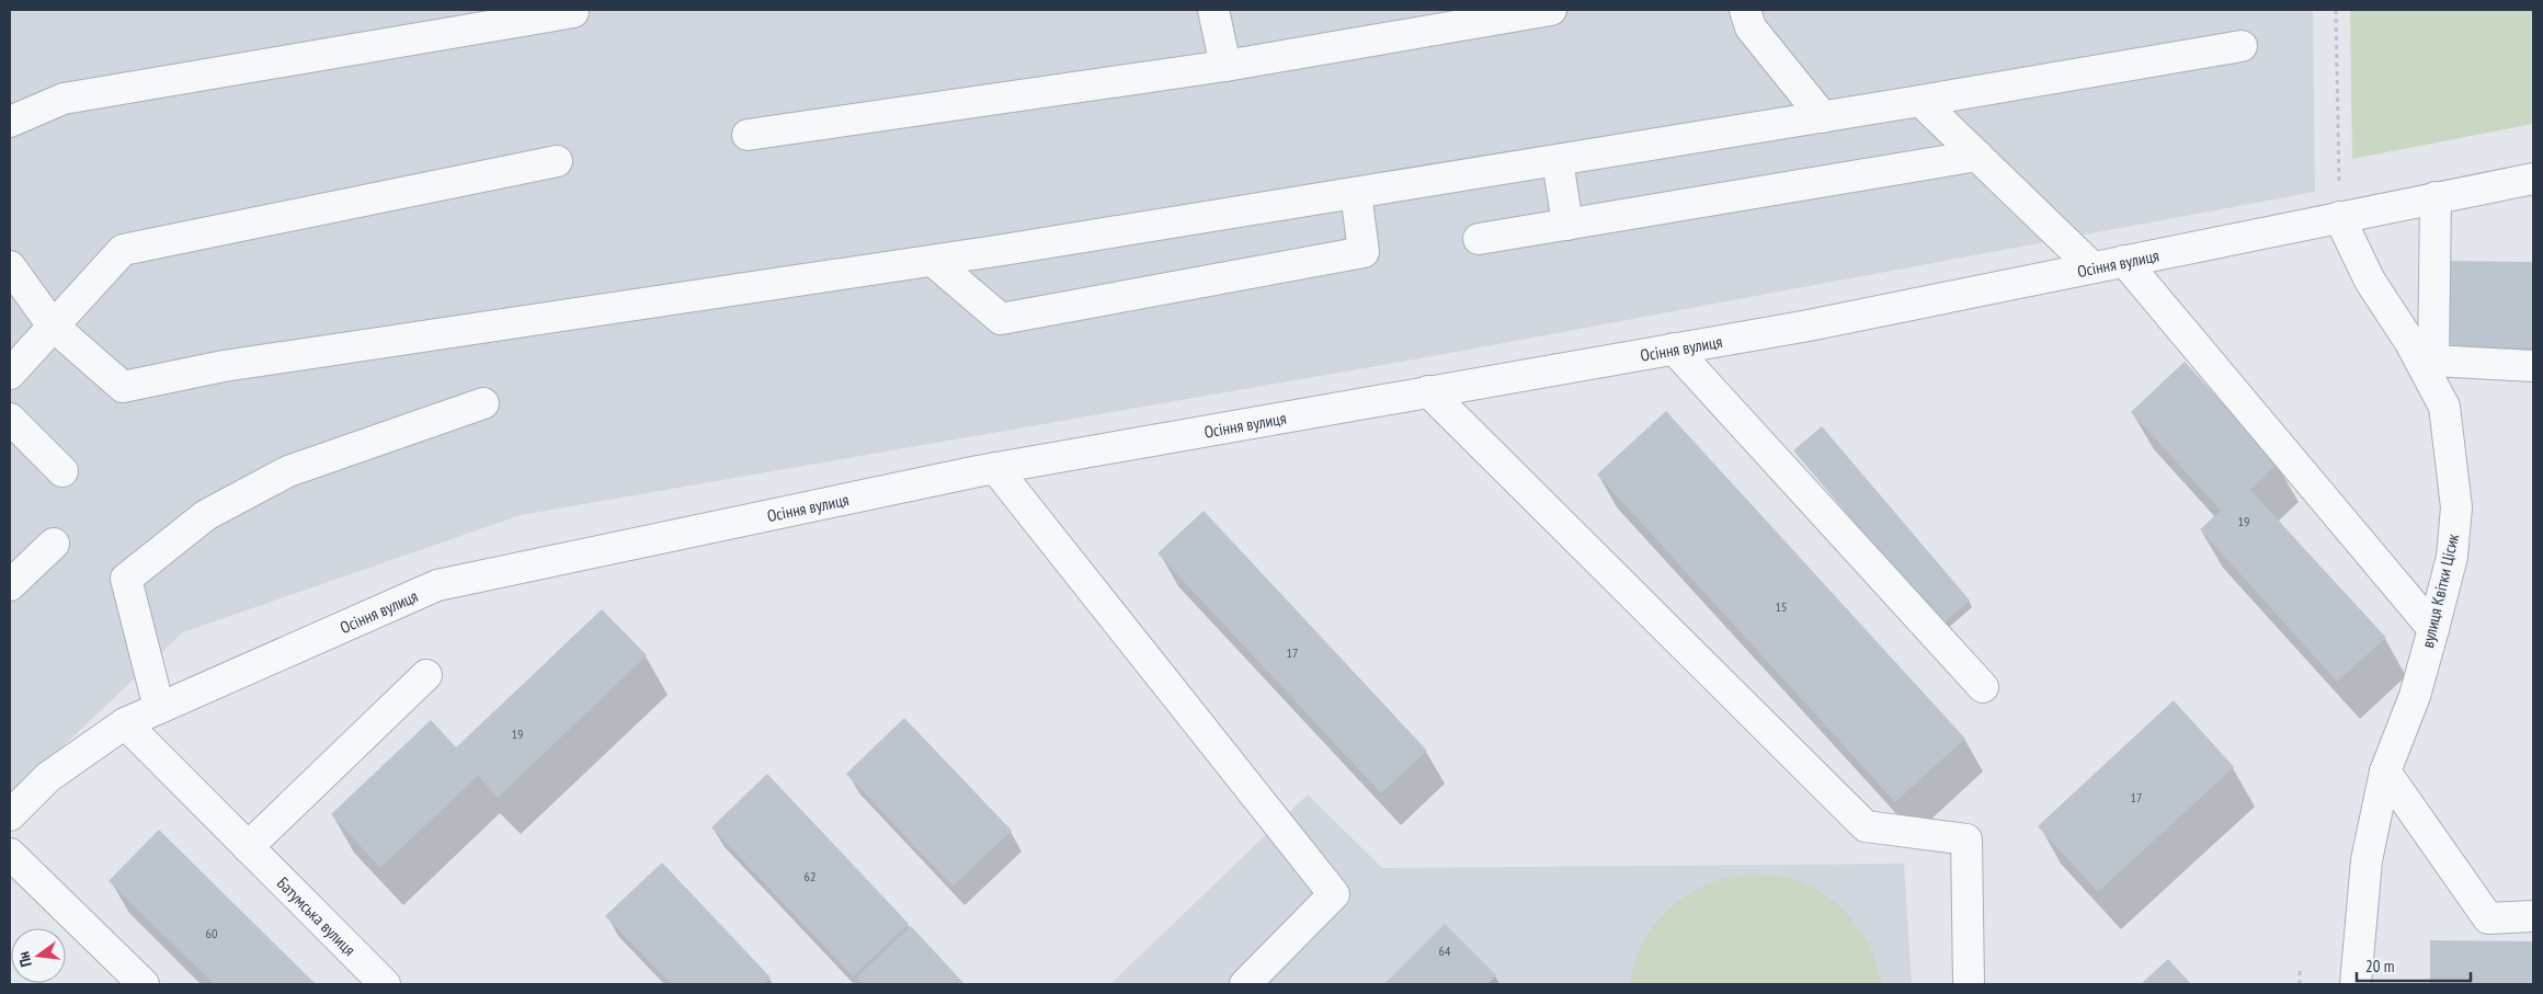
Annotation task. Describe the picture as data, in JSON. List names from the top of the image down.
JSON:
{
  "streets": {
    "street": ["Осіння вулиця", "вулиця Квітки Цісик", "Батумська вулиця"]
  },
  "crossings": [
    ["Осіння вулиця", "вулиця Квітки Цісик"],
    ["Осіння вулиця", "Батумська вулиця"]
  ],
  "house_numbers": [
    "19",
    "15",
    "17",
    "19",
    "17",
    "62",
    "60",
    "64"
  ],
  "scale_bar": "20 m",
  "north": "left"
}
